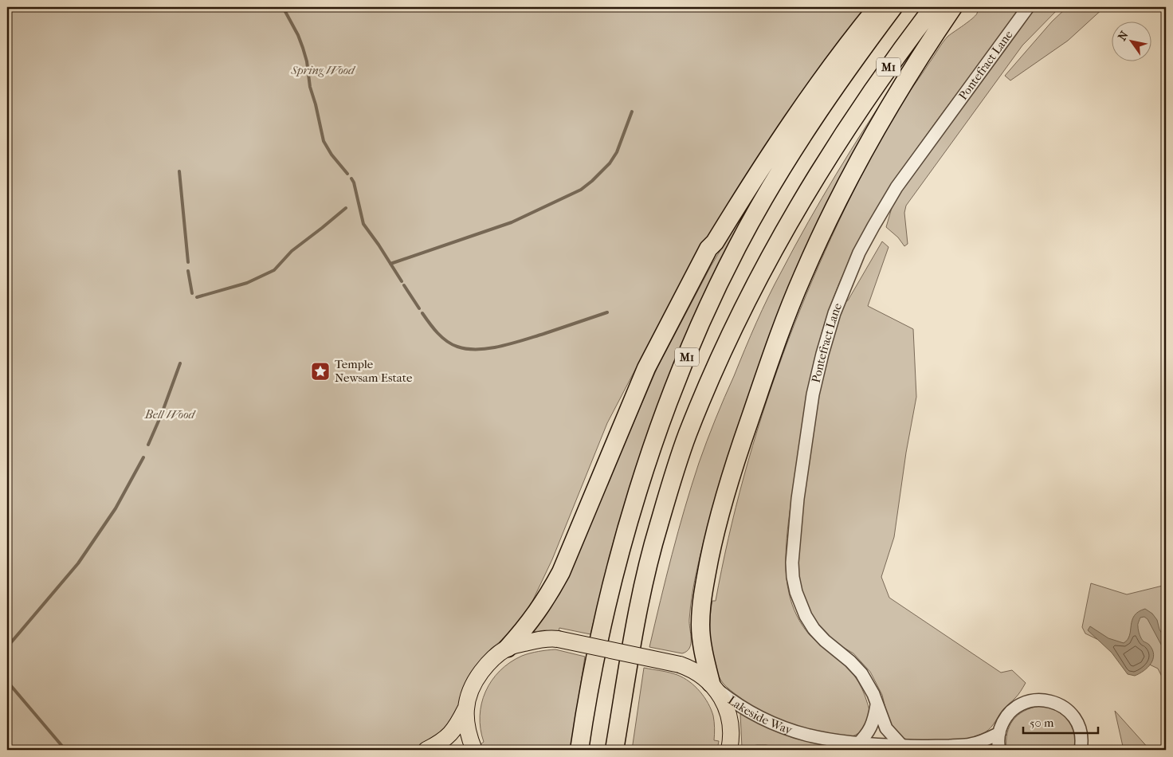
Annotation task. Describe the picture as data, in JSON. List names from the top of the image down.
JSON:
{
  "streets": {
    "highway": ["M1"],
    "street": ["Pontefract Lane", "Lakeside Way"]
  },
  "crossings": [
    ["Pontefract Lane", "Lakeside Way"],
    ["M1", "Lakeside Way"]
  ],
  "parks": ["Spring Wood", "Bell Wood"],
  "places": {
    "place": ["Temple Newsam Estate"]
  },
  "scale_bar": "50 m",
  "north": "top left"
}
